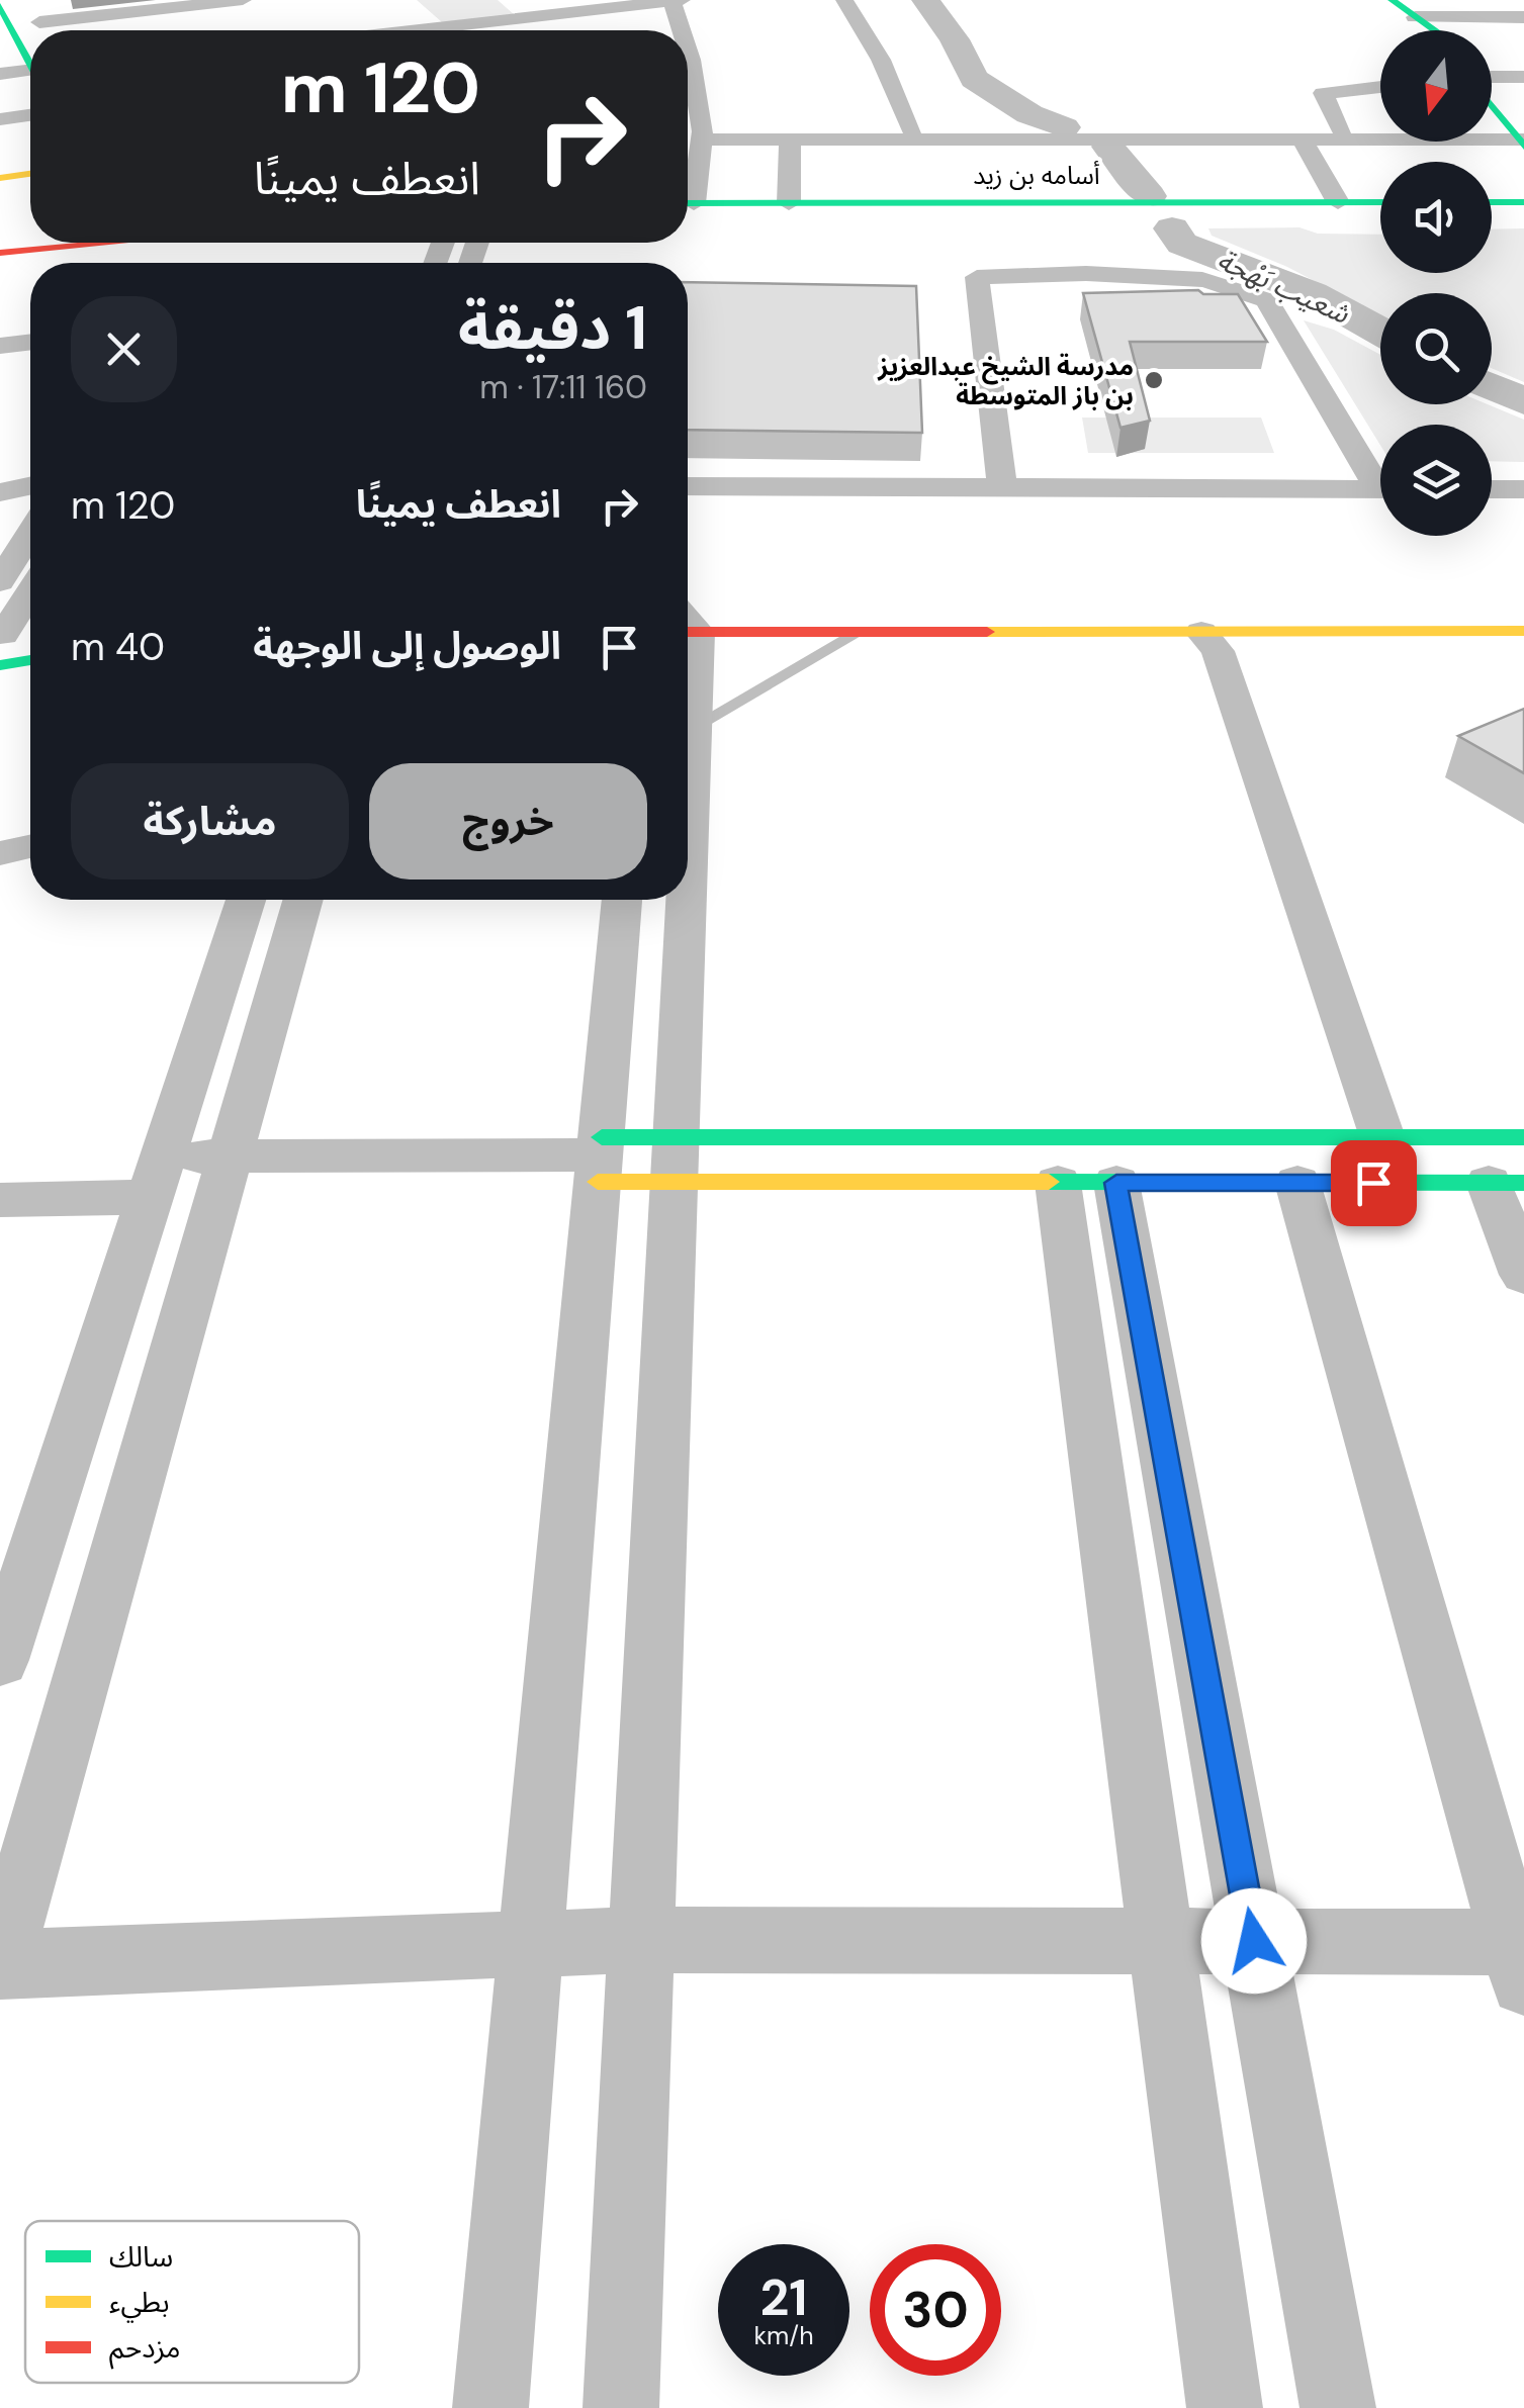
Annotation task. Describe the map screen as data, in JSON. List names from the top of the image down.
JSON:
{
  "streets": {
    "street": ["أسامه بن زيد"]
  },
  "water": ["شعيب بَهْجة"],
  "places": ["مدرسة الشيخ عبدالعزيز بن باز المتوسطة"],
  "legend": ["سالك", "بطيء", "مزدحم"],
  "north": "bottom",
  "page": {
    "turn": ["120 m", "انعطف يمينًا"],
    "heading": ["1 دقيقة", "160 m · 17:11"],
    "list": [
      {
        "name": "انعطف يمينًا",
        "value": "120 m"
      },
      {
        "name": "الوصول إلى الوجهة",
        "value": "40 m"
      }
    ],
    "buttons": ["خروج", "مشاركة"],
    "speed": "21 km/h",
    "limit": "30"
  }
}
